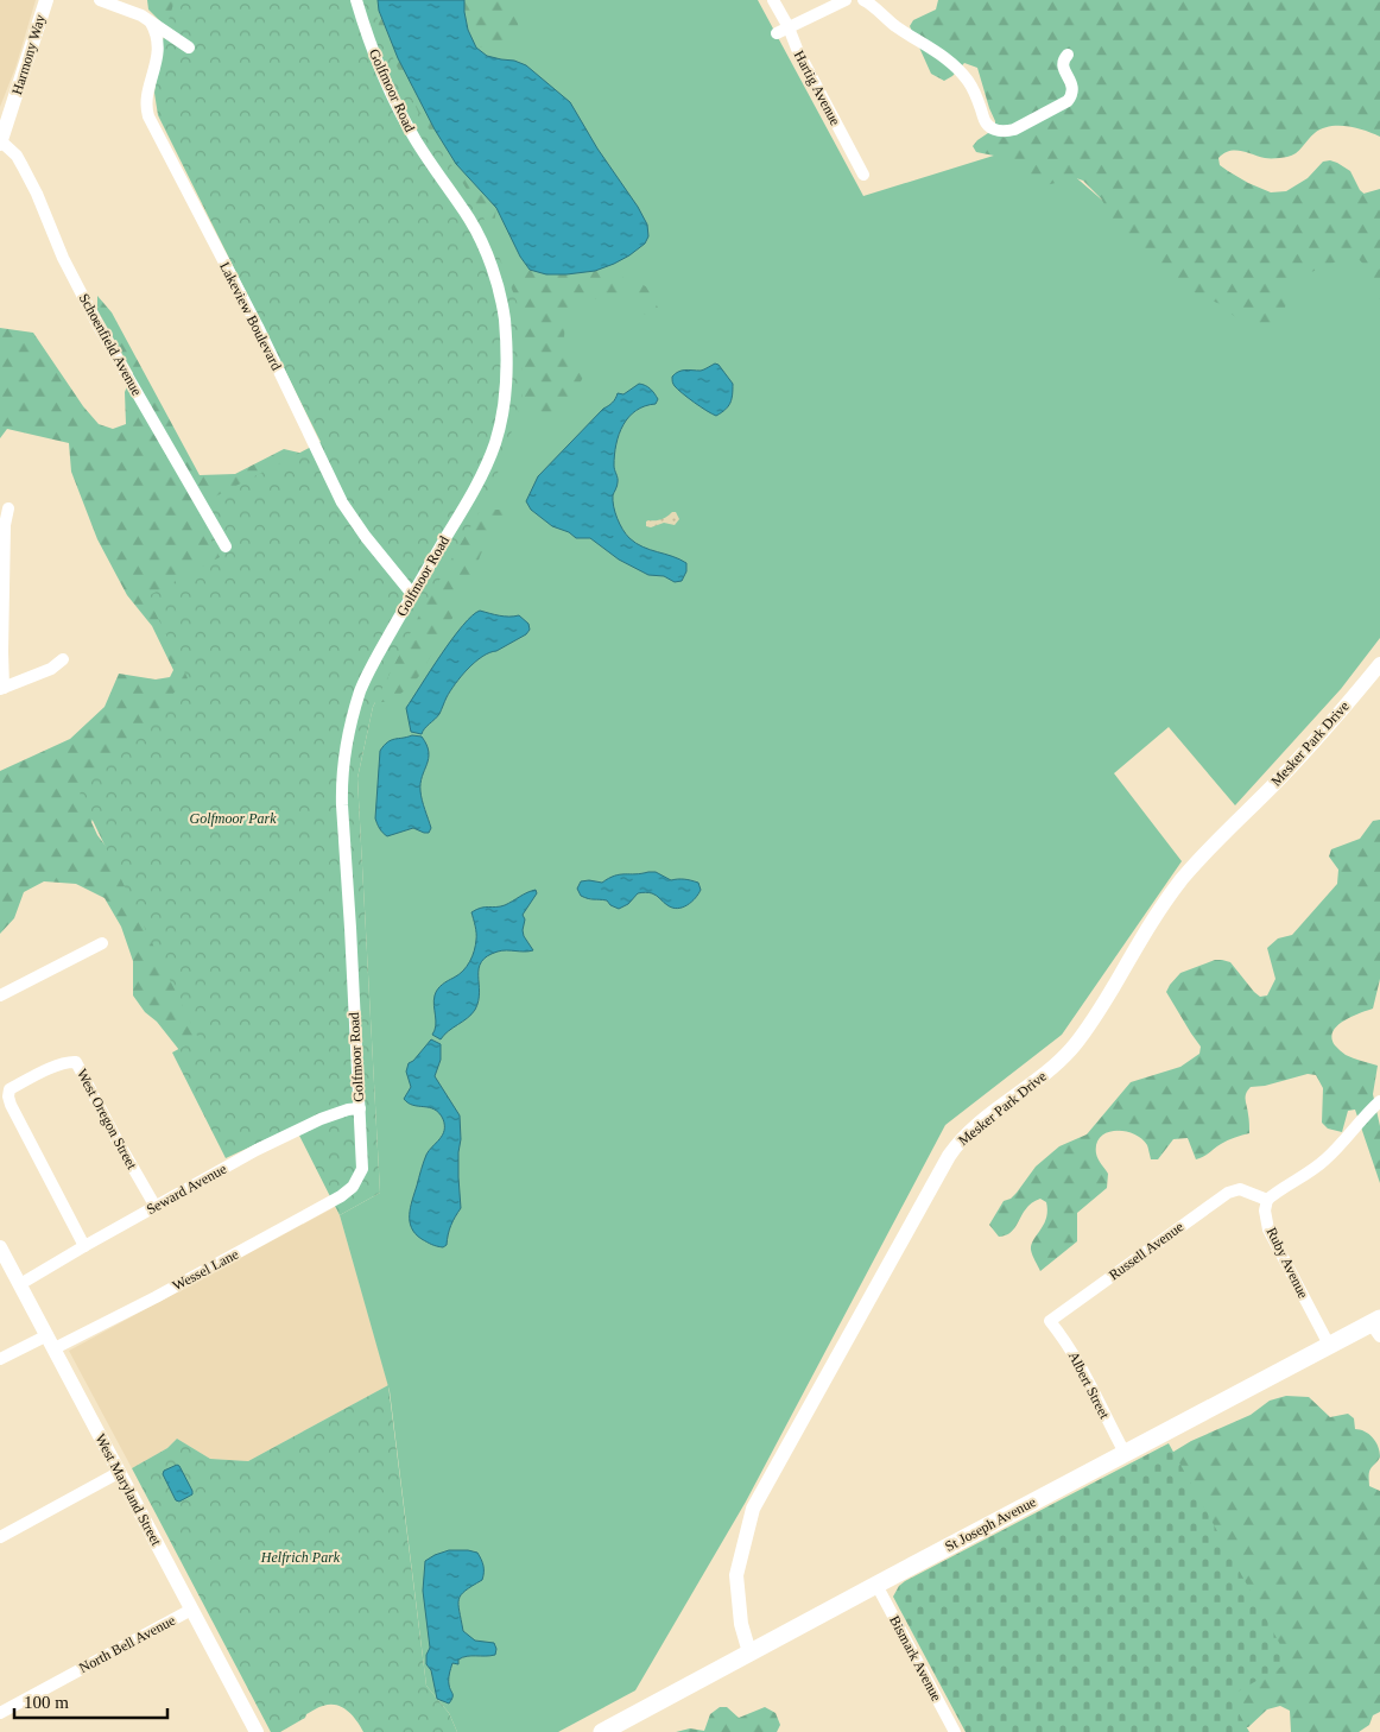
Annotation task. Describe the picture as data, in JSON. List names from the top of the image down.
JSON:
{
  "streets": {
    "main road": ["St Joseph Avenue"],
    "street": [
      "Harmony Way",
      "Hartig Avenue",
      "Golfmoor Road",
      "Lakeview Boulevard",
      "Schoenfield Avenue",
      "Mesker Park Drive",
      "West Oregon Street",
      "Seward Avenue",
      "Russell Avenue",
      "Ruby Avenue",
      "Wessel Lane",
      "Albert Street",
      "West Maryland Street",
      "North Bell Avenue",
      "Bismark Avenue"
    ]
  },
  "crossings": [
    ["Harmony Way", "Schoenfield Avenue"],
    ["Golfmoor Road", "Lakeview Boulevard"],
    ["Golfmoor Road", "Seward Avenue"],
    ["Golfmoor Road", "Wessel Lane"],
    ["Mesker Park Drive", "St Joseph Avenue"],
    ["West Oregon Street", "Seward Avenue"],
    ["Seward Avenue", "West Maryland Street"],
    ["Russell Avenue", "Ruby Avenue"],
    ["Russell Avenue", "Albert Street"],
    ["Ruby Avenue", "St Joseph Avenue"],
    ["Wessel Lane", "West Maryland Street"],
    ["Albert Street", "St Joseph Avenue"],
    ["West Maryland Street", "North Bell Avenue"],
    ["St Joseph Avenue", "Bismark Avenue"]
  ],
  "parks": ["Golfmoor Park", "Helfrich Park"],
  "scale_bar": "100 m"
}
